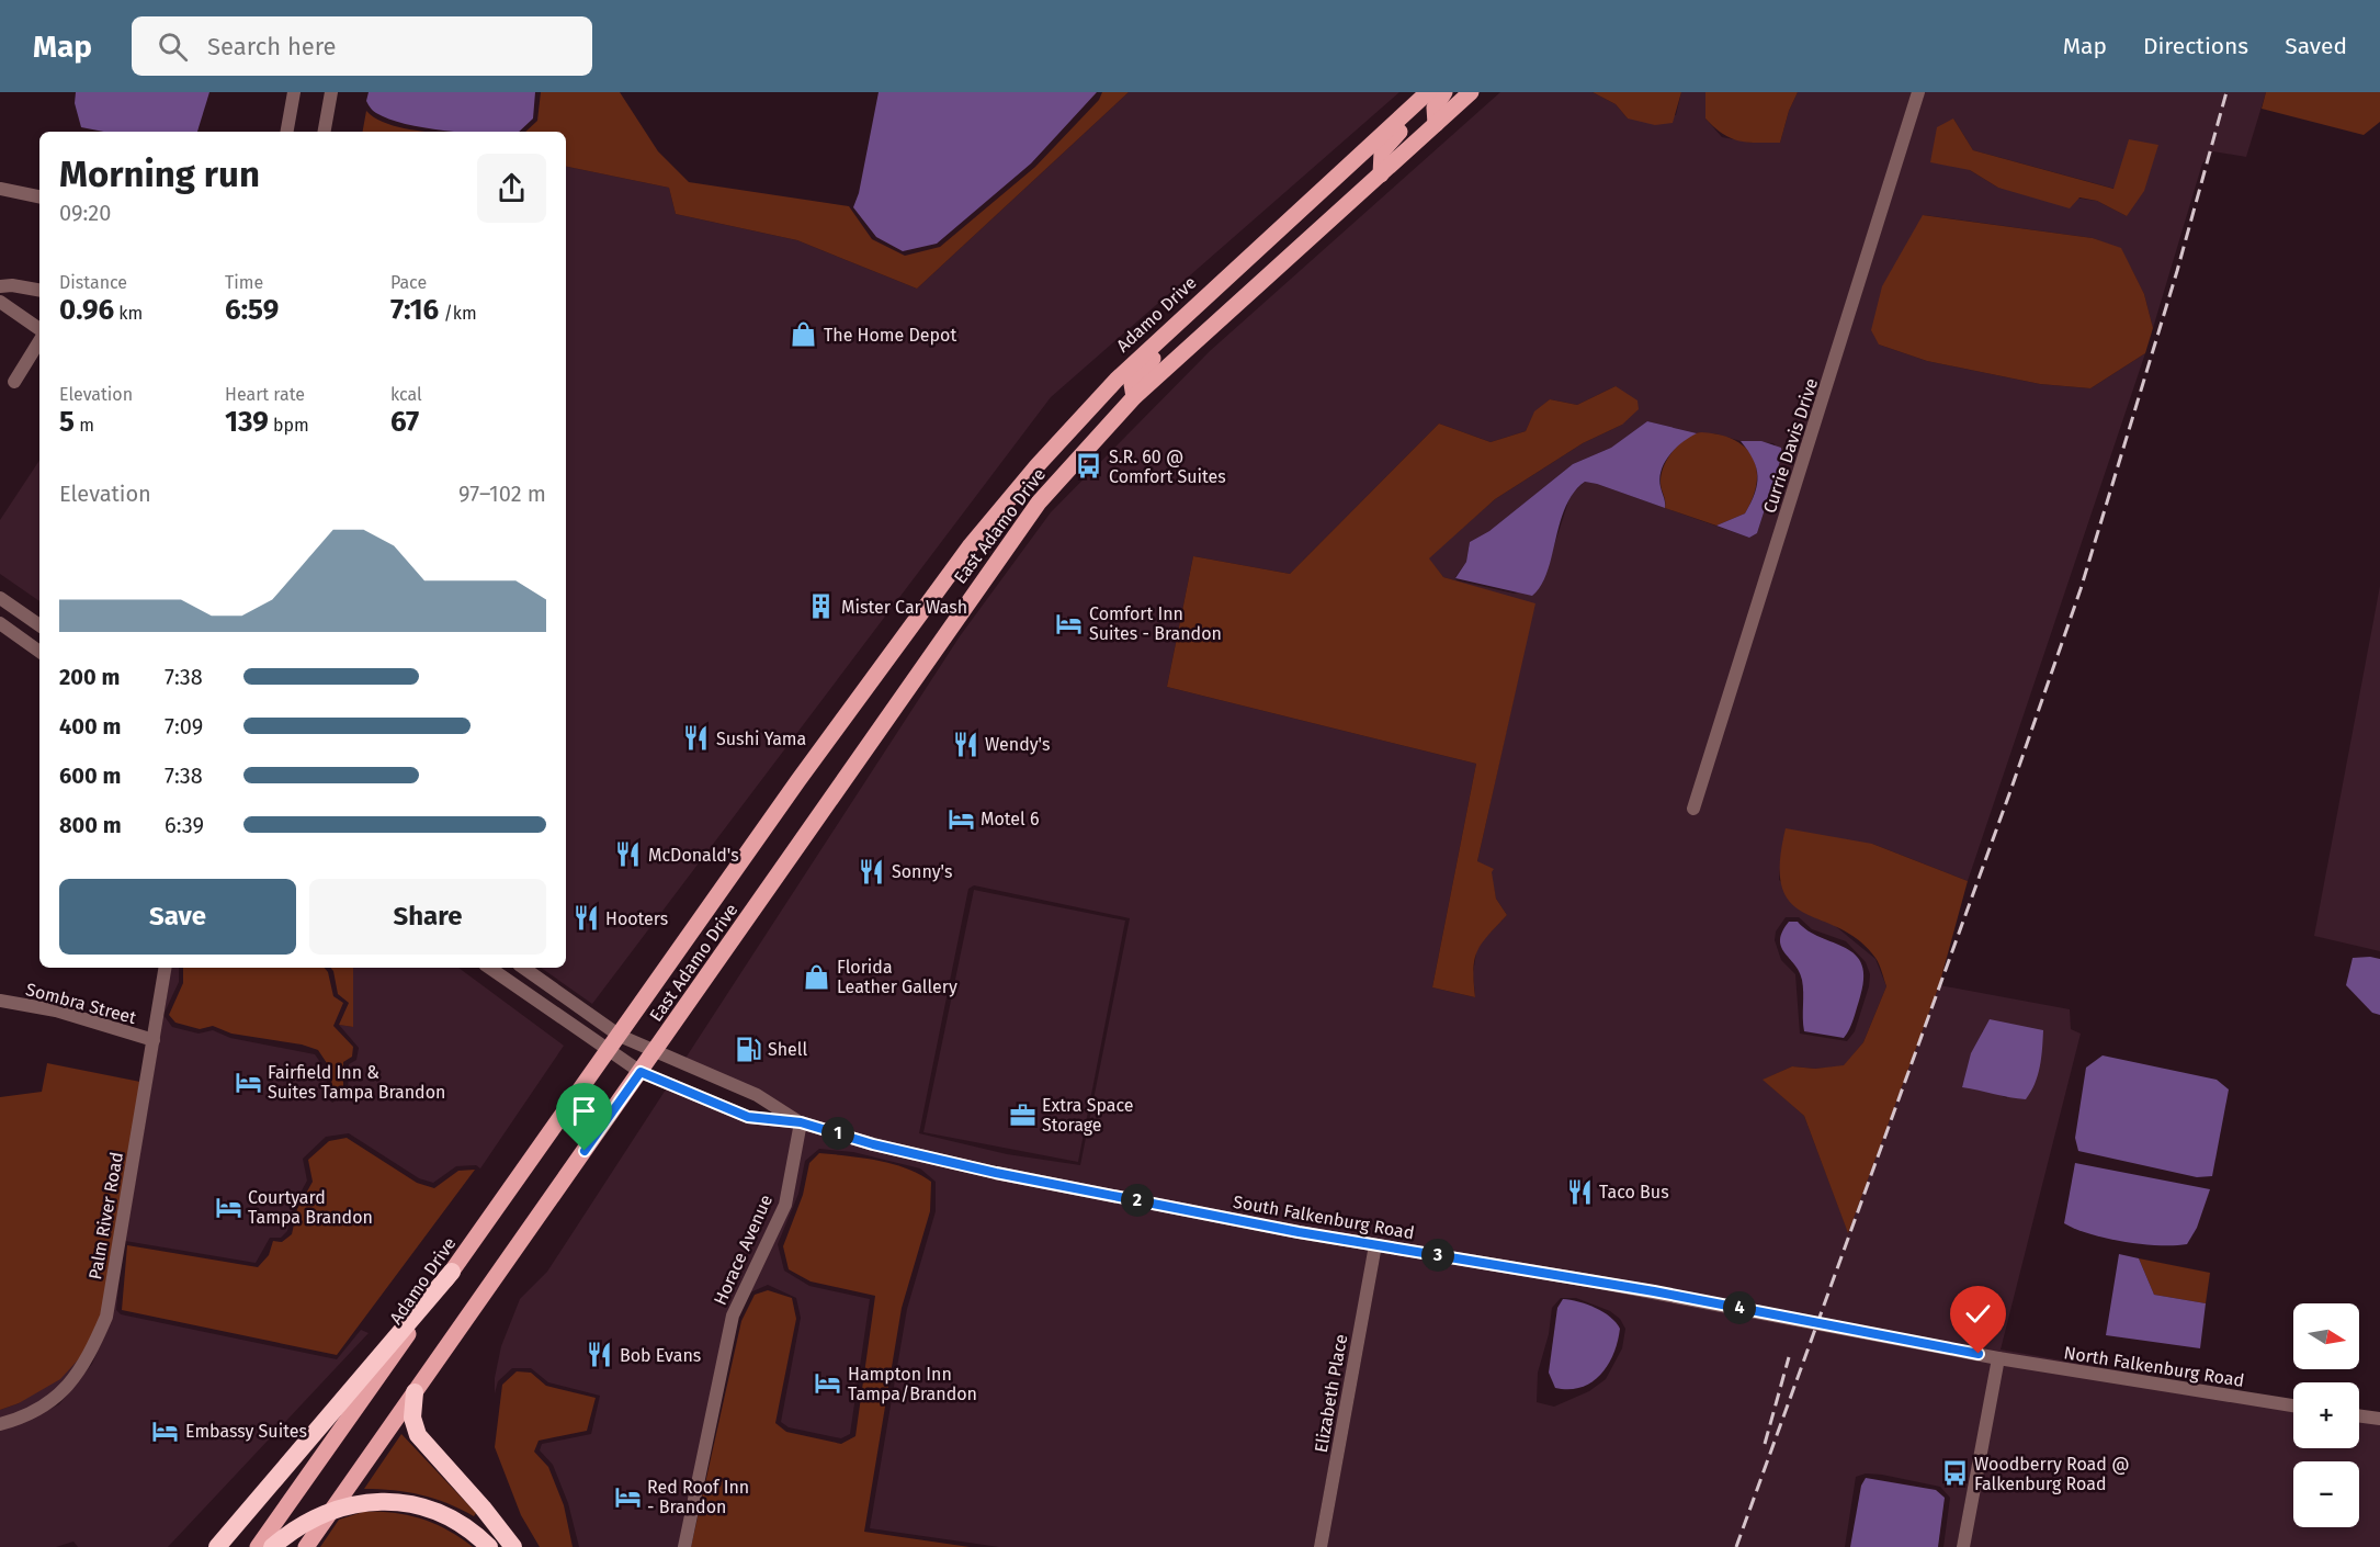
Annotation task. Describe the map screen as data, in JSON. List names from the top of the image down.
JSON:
{
  "streets": {
    "main road": ["Adamo Drive", "East Adamo Drive"],
    "street": [
      "Currie Davis Drive",
      "Sombra Street",
      "Palm River Road",
      "South Falkenburg Road",
      "Horace Avenue",
      "North Falkenburg Road",
      "Elizabeth Place"
    ]
  },
  "crossings": [
    ["Adamo Drive", "East Adamo Drive"],
    ["Adamo Drive", "South Falkenburg Road"],
    ["East Adamo Drive", "South Falkenburg Road"],
    ["Sombra Street", "Palm River Road"],
    ["South Falkenburg Road", "Horace Avenue"],
    ["South Falkenburg Road", "North Falkenburg Road"],
    ["South Falkenburg Road", "Elizabeth Place"]
  ],
  "places": {
    "shop": ["The Home Depot", "Florida Leather Gallery"],
    "bus stop": ["S.R. 60 @ Comfort Suites", "Woodberry Road @ Falkenburg Road"],
    "building": ["Mister Car Wash"],
    "hotel": [
      "Comfort Inn Suites - Brandon",
      "Motel 6",
      "Fairfield Inn & Suites Tampa Brandon",
      "Courtyard Tampa Brandon",
      "Hampton Inn Tampa/Brandon",
      "Embassy Suites",
      "Red Roof Inn - Brandon"
    ],
    "restaurant": [
      "Sushi Yama",
      "Wendy's",
      "McDonald's",
      "Sonny's",
      "Hooters",
      "Taco Bus",
      "Bob Evans"
    ],
    "fuel station": ["Shell"],
    "office": ["Extra Space Storage"]
  },
  "north": "right",
  "page": {
    "header": "Map",
    "search": "Search here",
    "nav": ["Map", "Directions", "Saved"],
    "heading": ["Morning run", "09:20"],
    "stats": [
      ["Distance", "0.96 km"],
      ["Time", "6:59"],
      ["Pace", "7:16 /km"],
      ["Elevation", "5 m"],
      ["Heart rate", "139 bpm"],
      ["kcal", "67"]
    ],
    "chart": ["Elevation", "97–102 m"],
    "list": [
      {
        "name": "200 m",
        "note": "7:38"
      },
      {
        "name": "400 m",
        "note": "7:09"
      },
      {
        "name": "600 m",
        "note": "7:38"
      },
      {
        "name": "800 m",
        "note": "6:39"
      }
    ],
    "buttons": ["Save", "Share"],
    "pins": [
      "1",
      "2",
      "3",
      "4"
    ],
    "map_buttons": ["+", "−"]
  }
}
